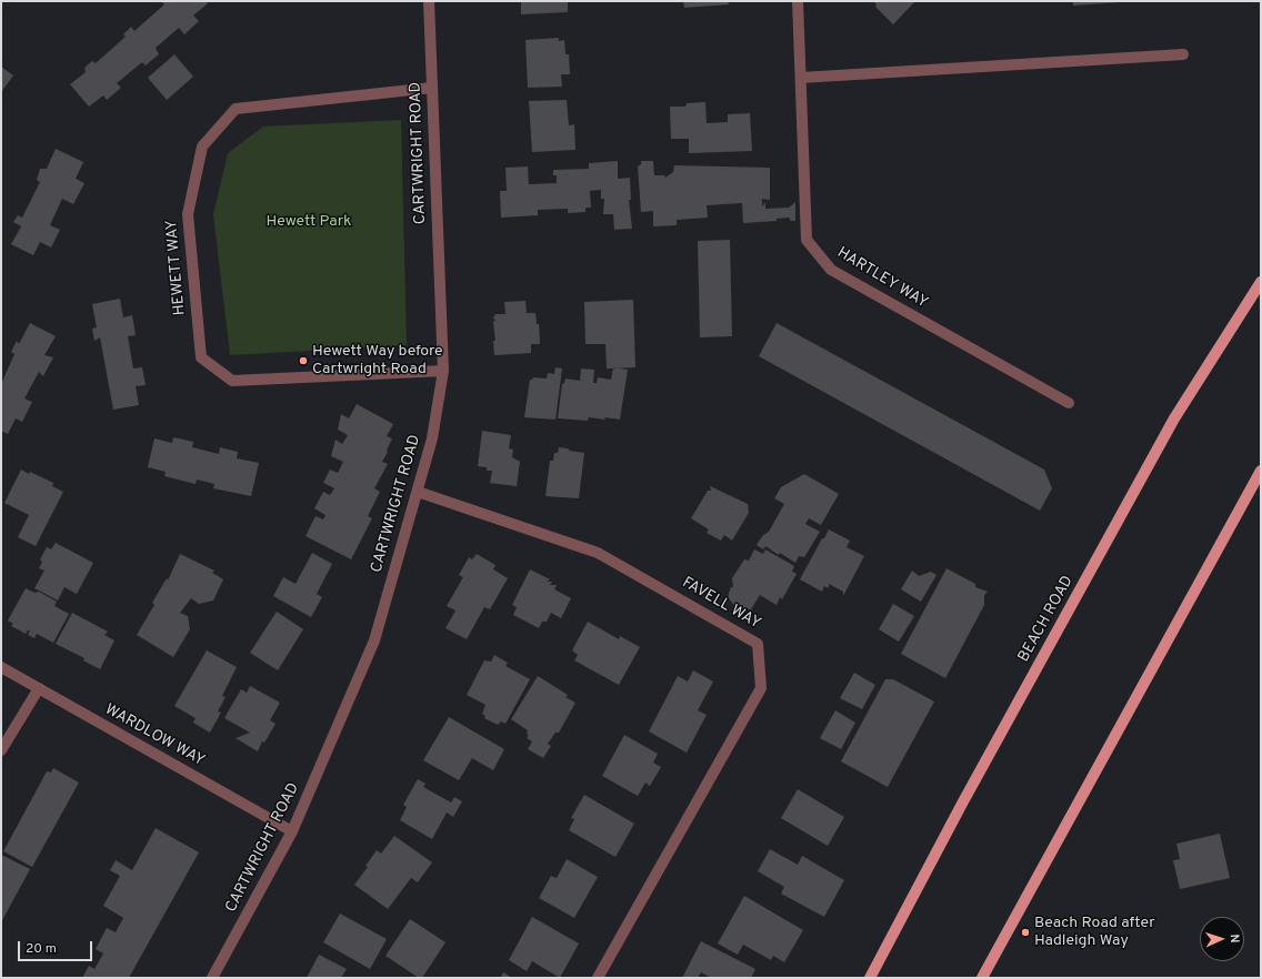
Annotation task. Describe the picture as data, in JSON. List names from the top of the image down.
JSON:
{
  "streets": {
    "main road": ["BEACH ROAD"],
    "street": [
      "CARTWRIGHT ROAD",
      "HEWETT WAY",
      "HARTLEY WAY",
      "FAVELL WAY",
      "WARDLOW WAY"
    ]
  },
  "crossings": [
    ["CARTWRIGHT ROAD", "HEWETT WAY"],
    ["CARTWRIGHT ROAD", "FAVELL WAY"],
    ["CARTWRIGHT ROAD", "WARDLOW WAY"]
  ],
  "parks": ["Hewett Park"],
  "places": ["Hewett Way before Cartwright Road", "Beach Road after Hadleigh Way"],
  "scale_bar": "20 m",
  "north": "right"
}
